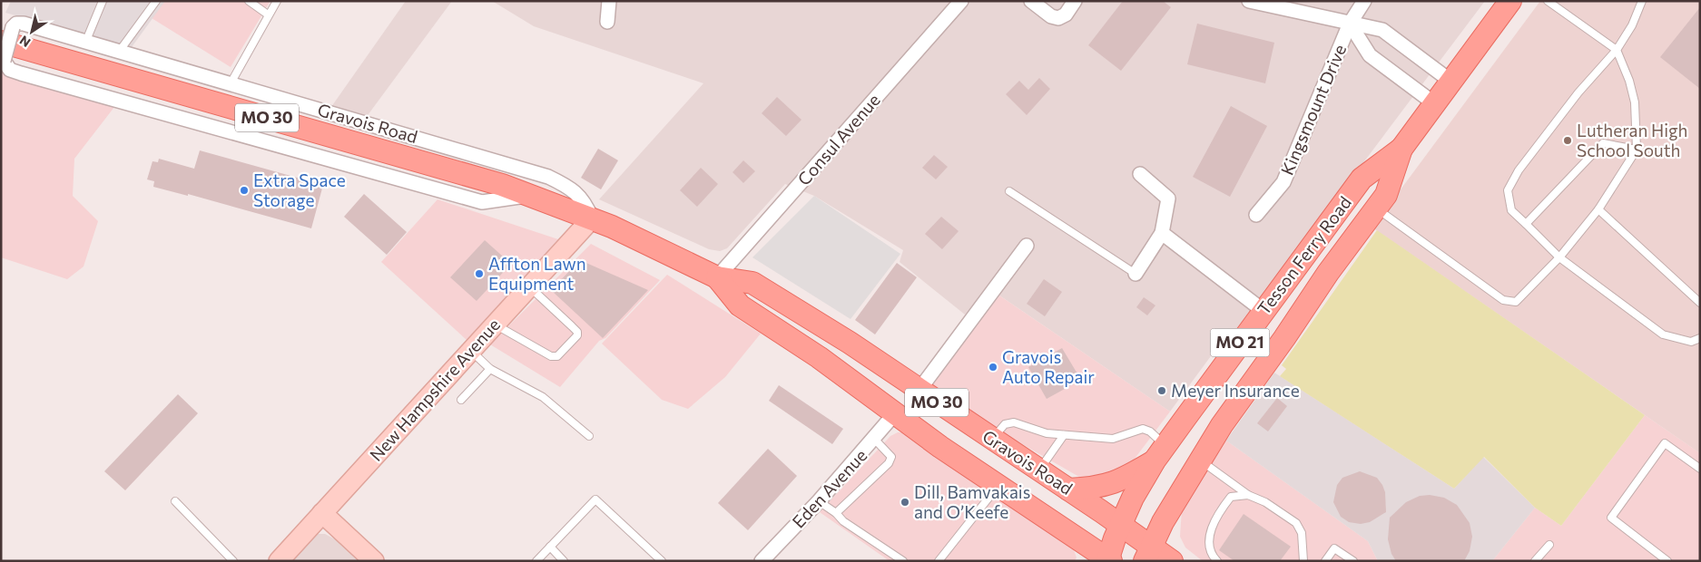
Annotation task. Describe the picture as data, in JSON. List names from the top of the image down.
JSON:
{
  "streets": {
    "main road": [
      "MO 30",
      "Gravois Road",
      "Tesson Ferry Road",
      "MO 21"
    ],
    "street": [
      "Kingsmount Drive",
      "Consul Avenue",
      "New Hampshire Avenue",
      "Eden Avenue"
    ]
  },
  "crossings": [
    ["Gravois Road", "Consul Avenue"],
    ["Gravois Road", "Tesson Ferry Road"],
    ["Gravois Road", "New Hampshire Avenue"],
    ["Gravois Road", "Eden Avenue"]
  ],
  "places": [
    "Lutheran High School South",
    "Extra Space Storage",
    "Affton Lawn Equipment",
    "Gravois Auto Repair",
    "Meyer Insurance",
    "Dill, Bamvakais and O’Keefe"
  ],
  "north": "bottom left"
}
